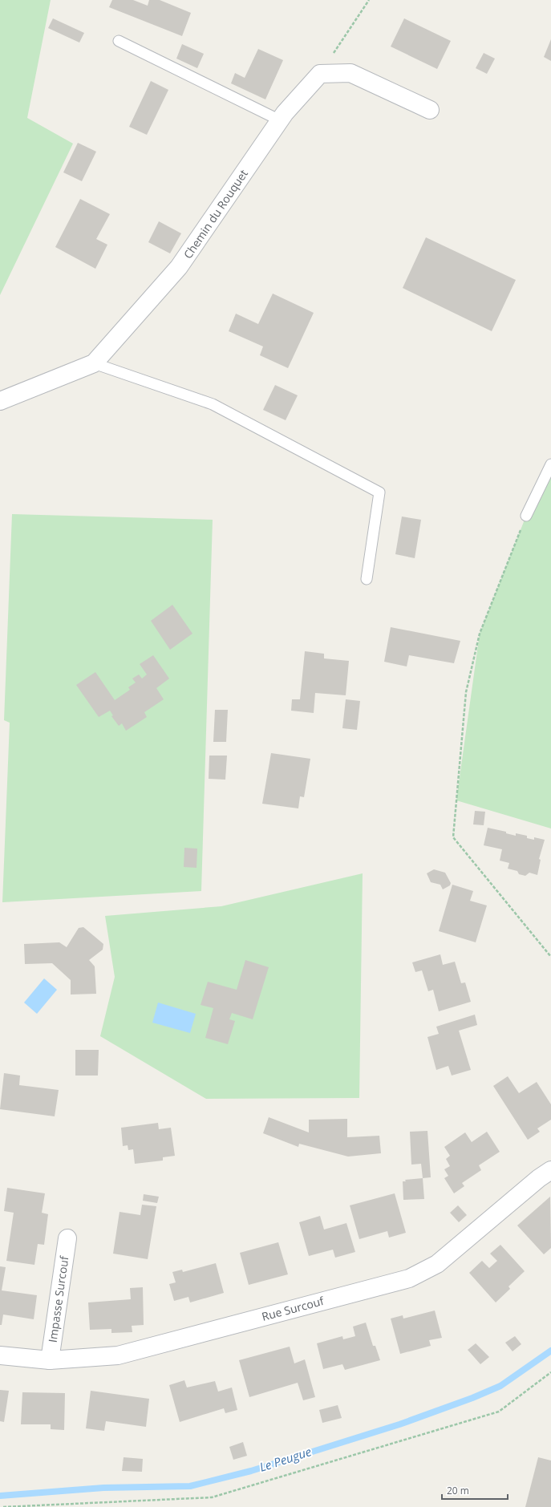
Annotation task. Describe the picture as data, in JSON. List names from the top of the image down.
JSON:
{
  "streets": {
    "street": ["Chemin du Rouquet", "Impasse Surcouf", "Rue Surcouf"]
  },
  "crossings": [
    ["Impasse Surcouf", "Rue Surcouf"]
  ],
  "water": ["Le Peugue"],
  "scale_bar": "20 m"
}
